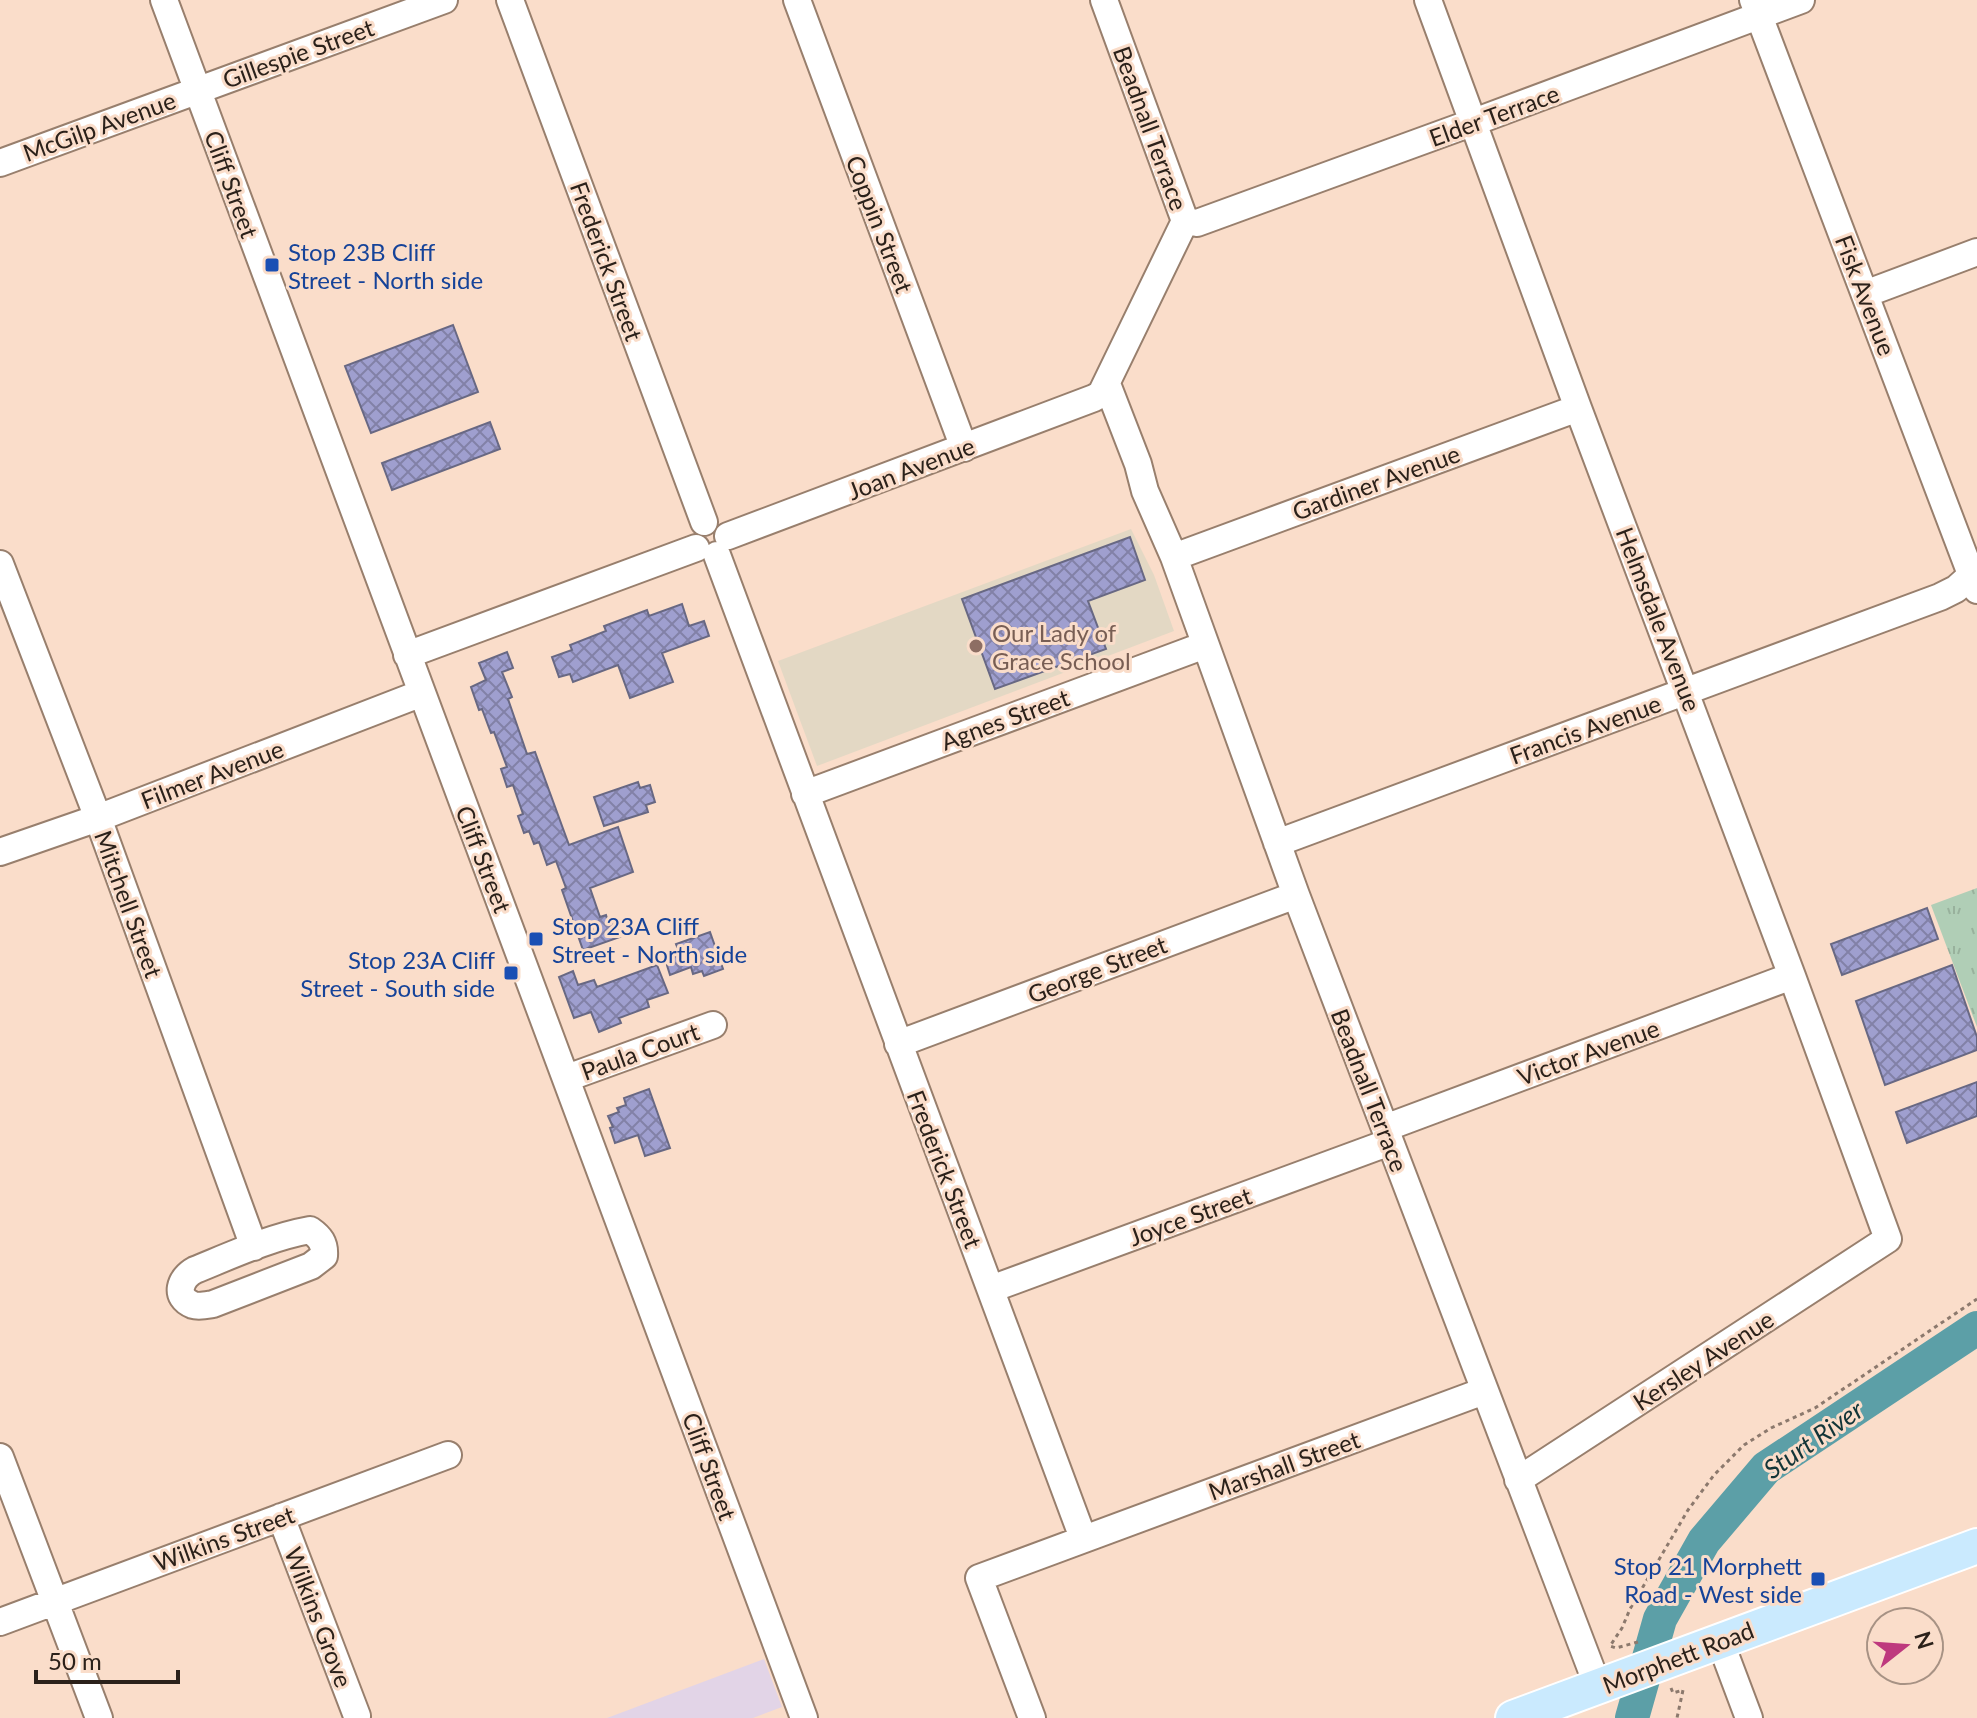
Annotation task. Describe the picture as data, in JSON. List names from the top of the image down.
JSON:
{
  "streets": {
    "main road": ["Morphett Road"],
    "street": [
      "Gillespie Street",
      "Elder Terrace",
      "McGilp Avenue",
      "Beadnall Terrace",
      "Cliff Street",
      "Coppin Street",
      "Frederick Street",
      "Fisk Avenue",
      "Joan Avenue",
      "Gardiner Avenue",
      "Helmsdale Avenue",
      "Agnes Street",
      "Francis Avenue",
      "Filmer Avenue",
      "Mitchell Street",
      "George Street",
      "Paula Court",
      "Victor Avenue",
      "Joyce Street",
      "Kersley Avenue",
      "Marshall Street",
      "Wilkins Street",
      "Wilkins Grove"
    ]
  },
  "crossings": [
    ["Gillespie Street", "McGilp Avenue"],
    ["Gillespie Street", "Cliff Street"],
    ["Elder Terrace", "Beadnall Terrace"],
    ["Elder Terrace", "Fisk Avenue"],
    ["Elder Terrace", "Helmsdale Avenue"],
    ["McGilp Avenue", "Cliff Street"],
    ["Beadnall Terrace", "Joan Avenue"],
    ["Beadnall Terrace", "Gardiner Avenue"],
    ["Beadnall Terrace", "Agnes Street"],
    ["Beadnall Terrace", "Francis Avenue"],
    ["Beadnall Terrace", "George Street"],
    ["Beadnall Terrace", "Victor Avenue"],
    ["Beadnall Terrace", "Joyce Street"],
    ["Beadnall Terrace", "Kersley Avenue"],
    ["Beadnall Terrace", "Marshall Street"],
    ["Beadnall Terrace", "Morphett Road"],
    ["Cliff Street", "Joan Avenue"],
    ["Cliff Street", "Filmer Avenue"],
    ["Cliff Street", "Paula Court"],
    ["Coppin Street", "Joan Avenue"],
    ["Frederick Street", "Joan Avenue"],
    ["Frederick Street", "Agnes Street"],
    ["Frederick Street", "George Street"],
    ["Frederick Street", "Joyce Street"],
    ["Frederick Street", "Marshall Street"],
    ["Fisk Avenue", "Francis Avenue"],
    ["Gardiner Avenue", "Helmsdale Avenue"],
    ["Helmsdale Avenue", "Francis Avenue"],
    ["Helmsdale Avenue", "Victor Avenue"],
    ["Helmsdale Avenue", "Kersley Avenue"],
    ["Filmer Avenue", "Mitchell Street"],
    ["Victor Avenue", "Joyce Street"],
    ["Wilkins Street", "Wilkins Grove"]
  ],
  "water": ["Sturt River"],
  "places": {
    "transit": [
      "Stop 23B Cliff Street - North side",
      "Stop 23A Cliff Street - North side",
      "Stop 23A Cliff Street - South side",
      "Stop 21 Morphett Road - West side"
    ],
    "other": ["Our Lady of Grace School"]
  },
  "scale_bar": "50 m",
  "north": "right"
}
